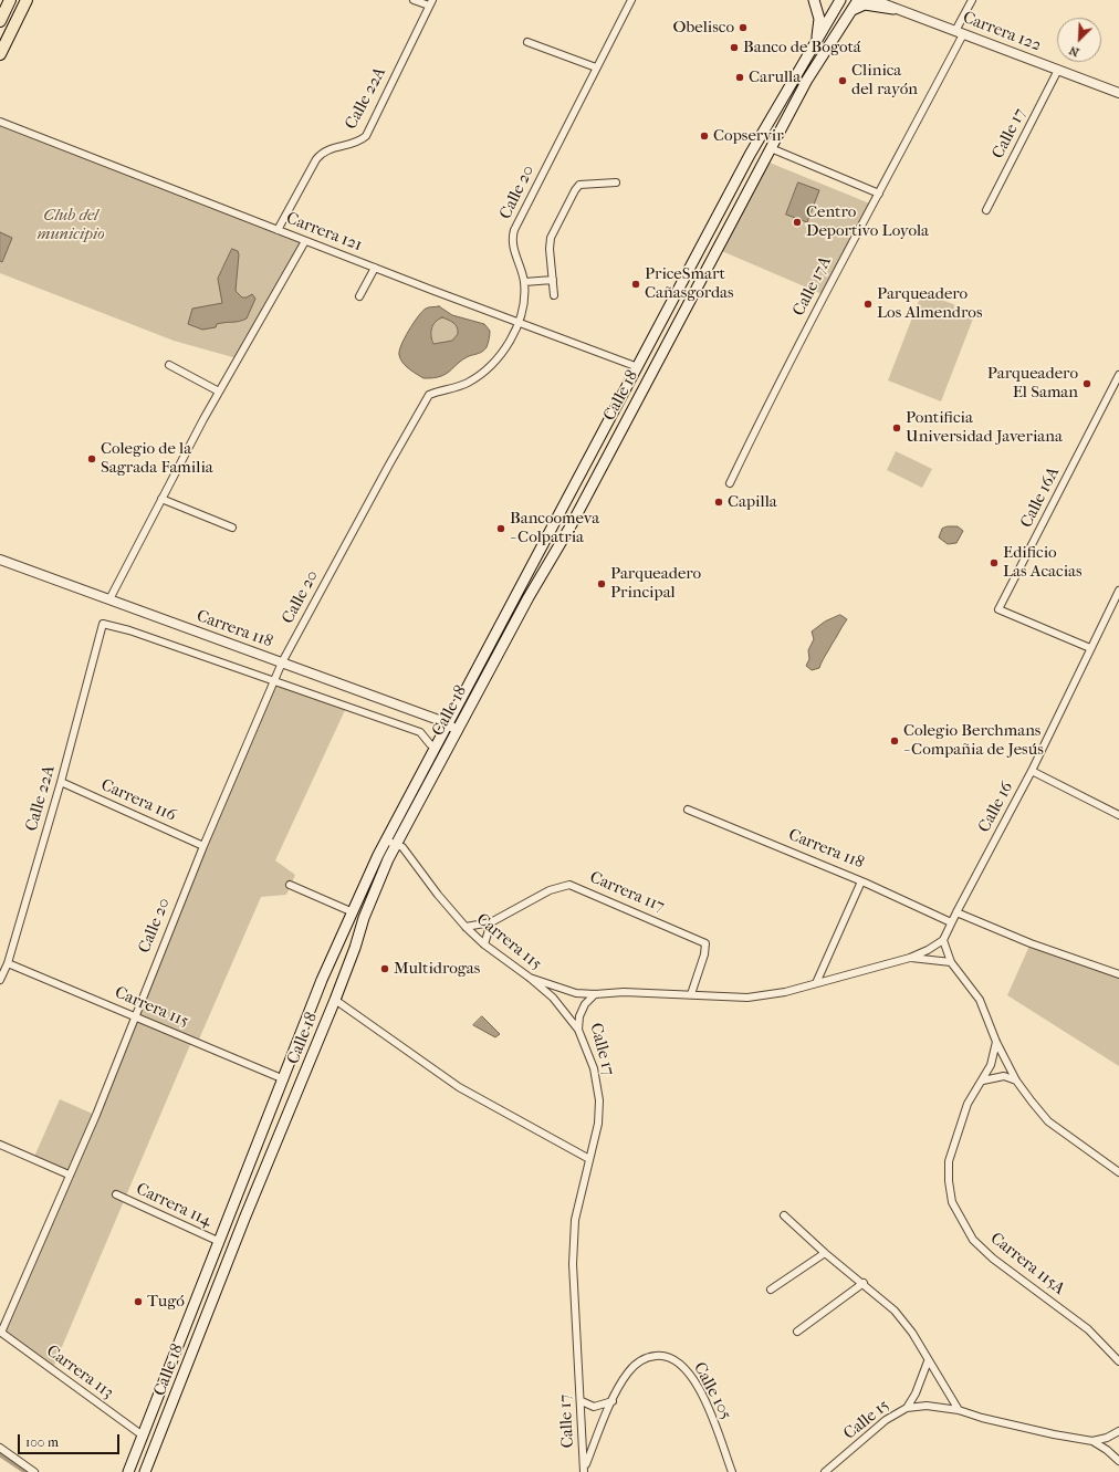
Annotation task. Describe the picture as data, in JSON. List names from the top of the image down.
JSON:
{
  "streets": {
    "main road": ["Calle 18"],
    "street": [
      "Carrera 122",
      "Calle 22A",
      "Calle 17",
      "Calle 20",
      "Carrera 121",
      "Calle 17A",
      "Calle 16A",
      "Carrera 118",
      "Carrera 116",
      "Calle 16",
      "Carrera 117",
      "Carrera 115",
      "Carrera 114",
      "Carrera 115A",
      "Carrera 113",
      "Calle 105",
      "Calle 15"
    ]
  },
  "crossings": [
    ["Carrera 122", "Calle 17"],
    ["Carrera 122", "Calle 17A"],
    ["Calle 22A", "Calle 20"],
    ["Calle 22A", "Carrera 121"],
    ["Calle 22A", "Carrera 116"],
    ["Calle 22A", "Carrera 115"],
    ["Calle 17", "Carrera 115"],
    ["Calle 17", "Calle 105"],
    ["Calle 20", "Carrera 121"],
    ["Calle 20", "Carrera 118"],
    ["Calle 20", "Carrera 116"],
    ["Calle 20", "Carrera 115"],
    ["Calle 20", "Carrera 113"],
    ["Carrera 121", "Calle 18"],
    ["Calle 18", "Carrera 118"],
    ["Calle 18", "Carrera 115"],
    ["Calle 18", "Carrera 114"],
    ["Calle 18", "Carrera 113"],
    ["Calle 16A", "Calle 16"],
    ["Carrera 118", "Calle 16"],
    ["Carrera 117", "Carrera 115"]
  ],
  "parks": ["Club del municipio"],
  "places": [
    "Obelisco",
    "Banco de Bogotá",
    "Carulla",
    "Clinica del rayón",
    "Copservir",
    "Centro Deportivo Loyola",
    "PriceSmart Cañasgordas",
    "Parqueadero Los Almendros",
    "Parqueadero El Saman",
    "Pontificia Universidad Javeriana",
    "Colegio de la Sagrada Familia",
    "Capilla",
    "Bancoomeva - Colpatria",
    "Edificio Las Acacias",
    "Parqueadero Principal",
    "Colegio Berchmans - Compañia de Jesús",
    "Multidrogas",
    "Tugó"
  ],
  "scale_bar": "100 m",
  "north": "bottom left"
}
